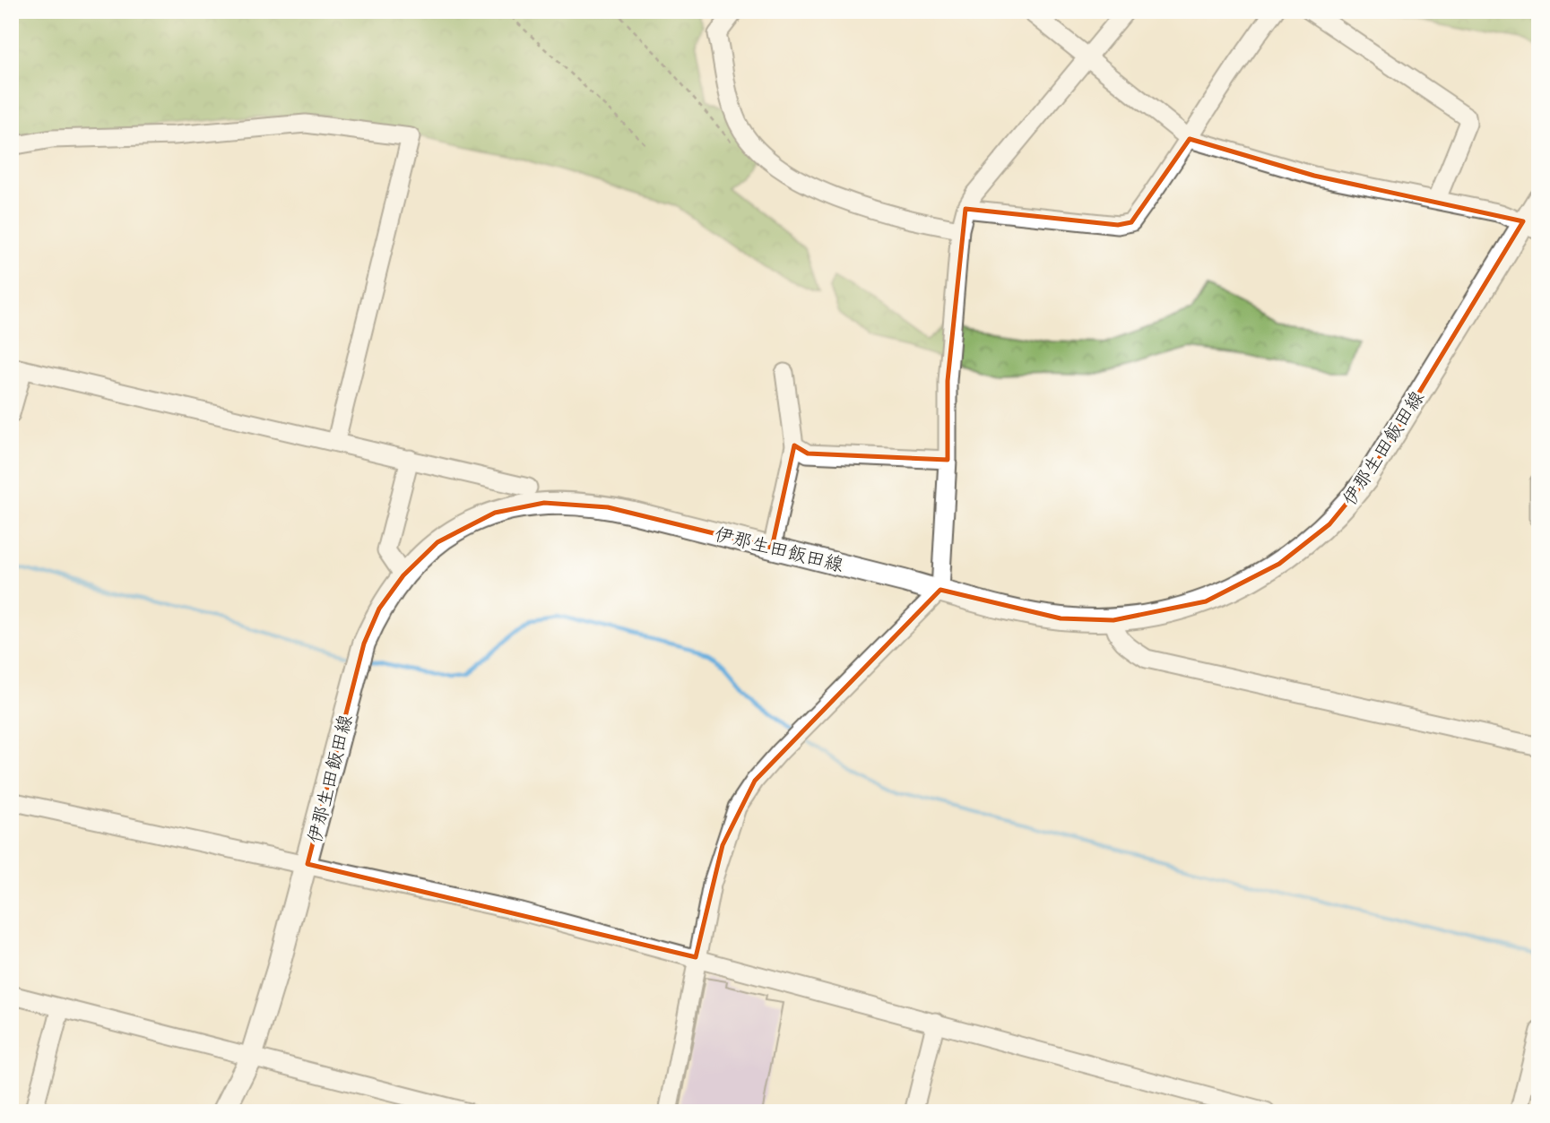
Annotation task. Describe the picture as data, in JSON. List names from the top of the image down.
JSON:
{
  "streets": {
    "main road": ["伊那生田飯田線"]
  }
}
